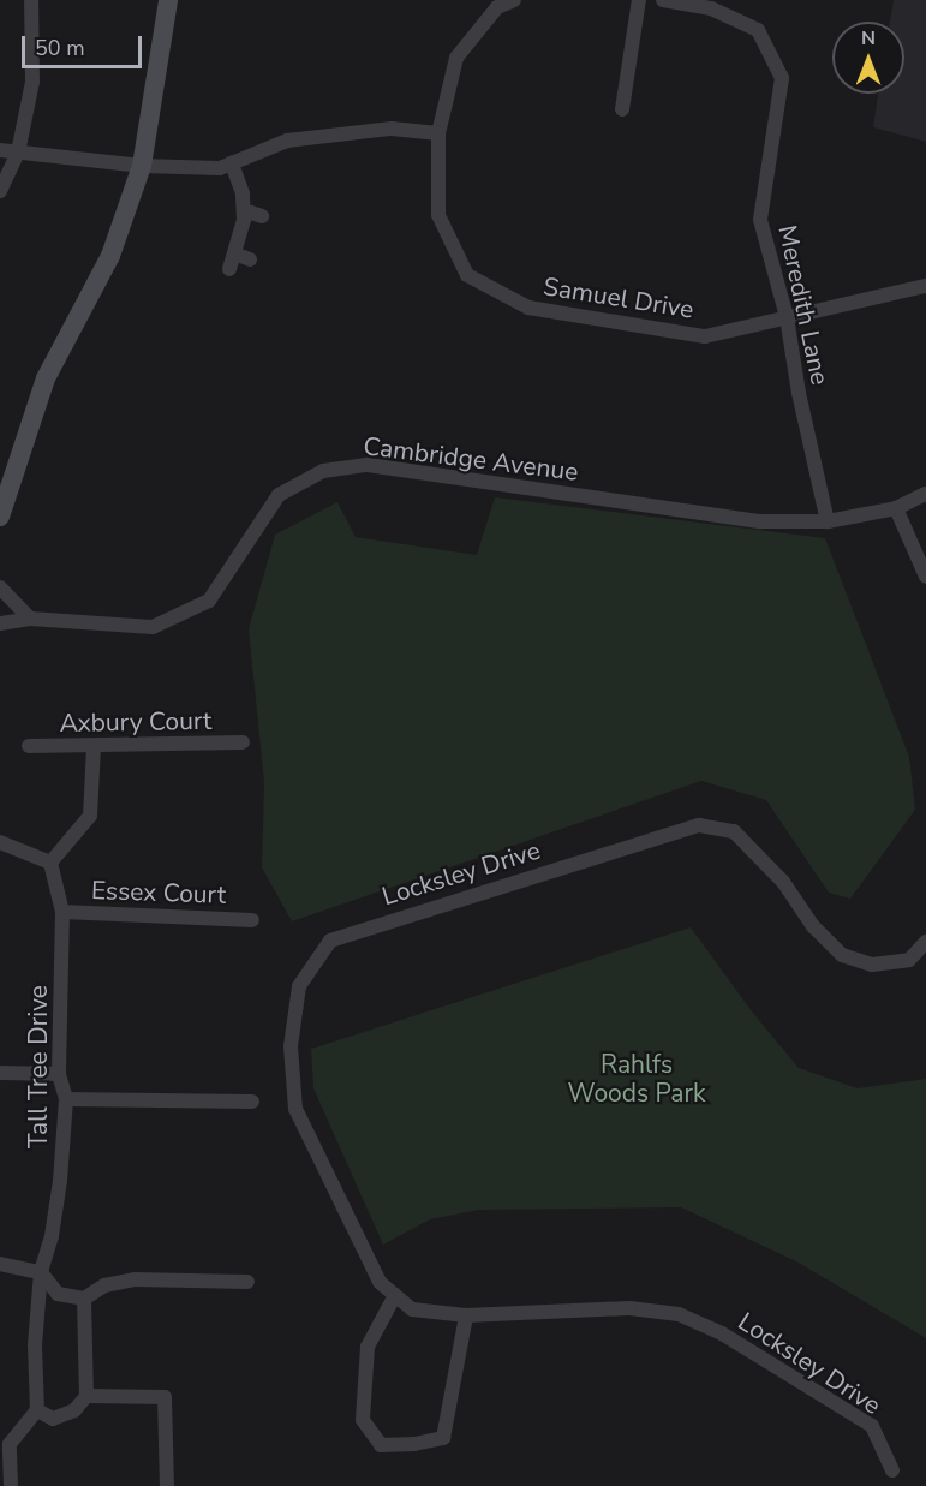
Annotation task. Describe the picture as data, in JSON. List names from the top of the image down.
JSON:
{
  "streets": {
    "street": [
      "Samuel Drive",
      "Meredith Lane",
      "Cambridge Avenue",
      "Axbury Court",
      "Locksley Drive",
      "Essex Court",
      "Tall Tree Drive"
    ]
  },
  "crossings": [
    ["Samuel Drive", "Meredith Lane"],
    ["Meredith Lane", "Cambridge Avenue"],
    ["Essex Court", "Tall Tree Drive"]
  ],
  "parks": ["Rahlfs Woods Park"],
  "scale_bar": "50 m",
  "north": "top"
}
